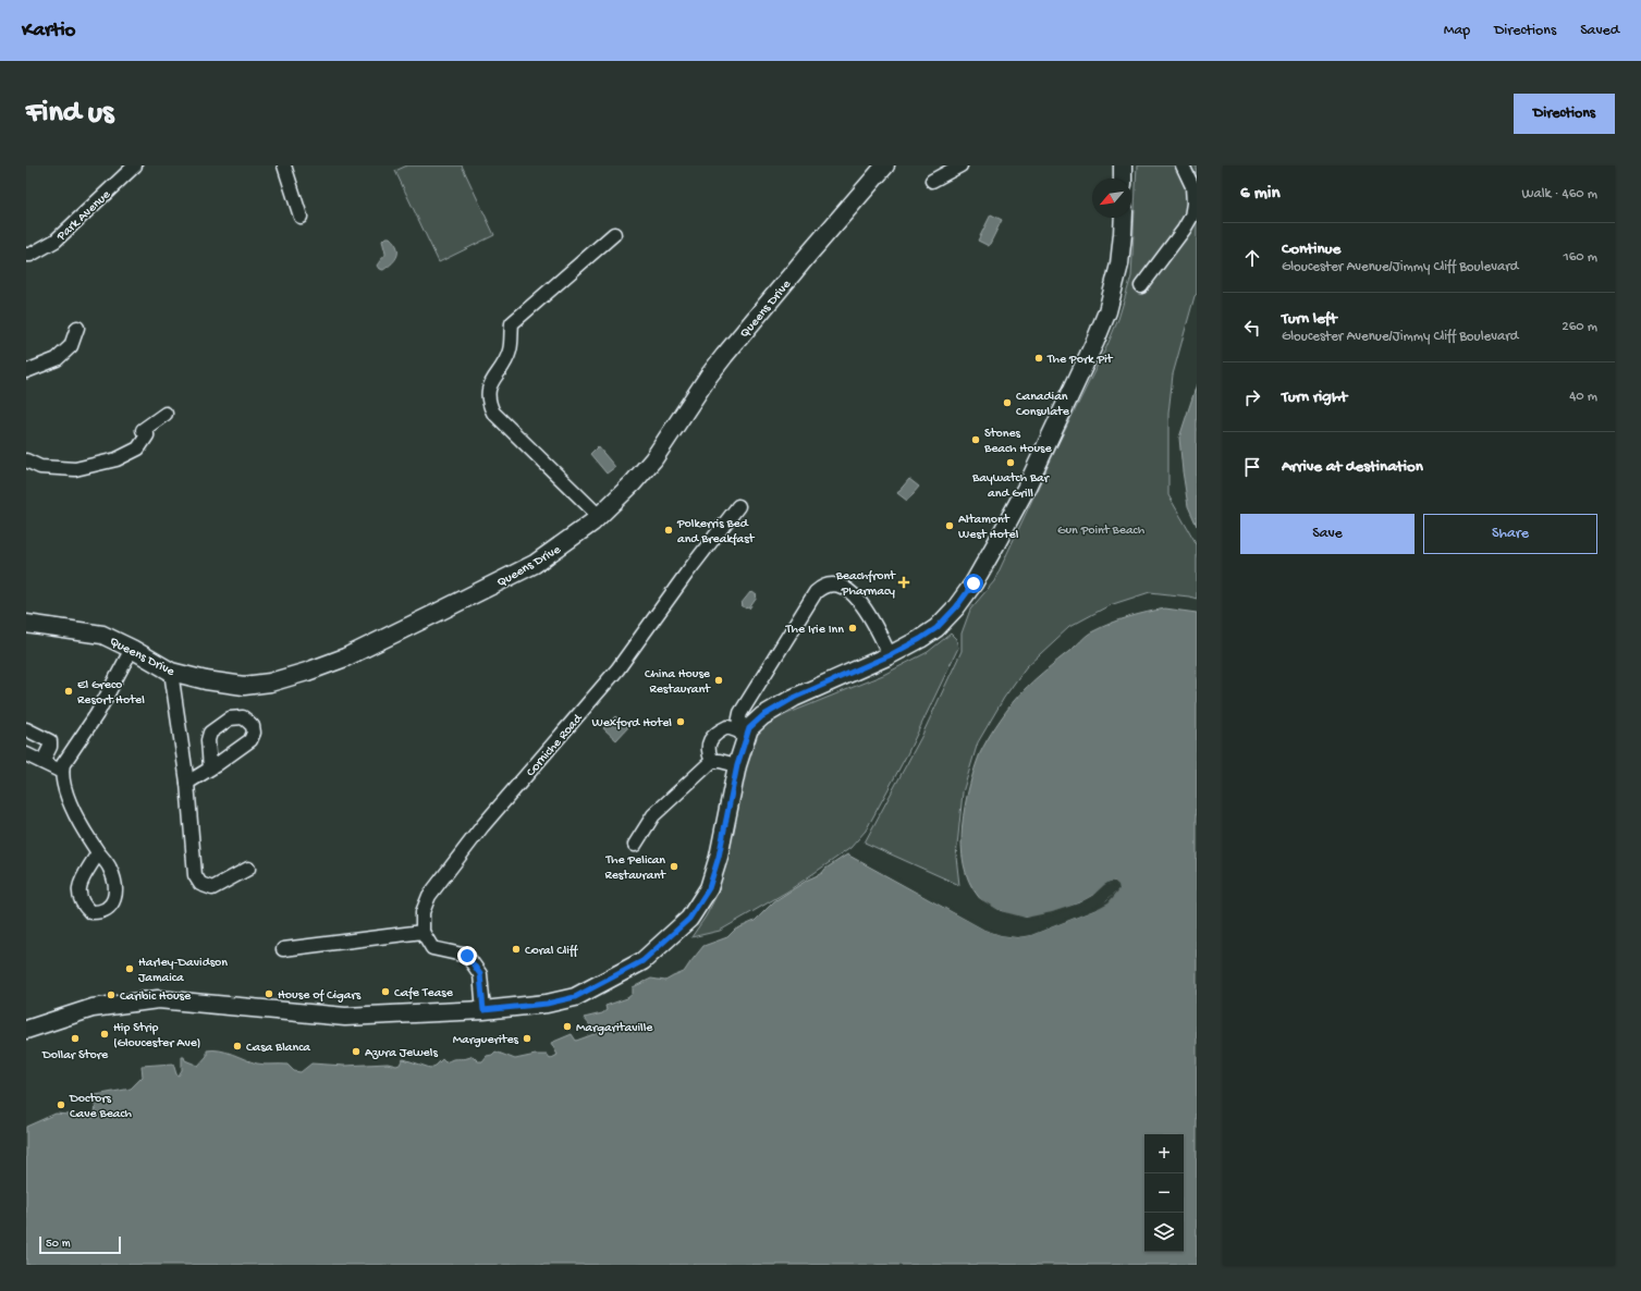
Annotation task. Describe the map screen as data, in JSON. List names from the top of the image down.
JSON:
{
  "streets": {
    "main road": ["Queens Drive"],
    "street": ["Park Avenue", "Corniche Road"]
  },
  "parks": ["Gun Point Beach"],
  "places": {
    "other": [
      "The Pork Pit",
      "Canadian Consulate",
      "Stones Beach House",
      "Baywatch Bar and Grill",
      "Altamont West Hotel",
      "Polkerris Bed and Breakfast",
      "The Irie Inn",
      "China House Restaurant",
      "El Greco Resort Hotel",
      "Wexford Hotel",
      "The Pelican Restaurant",
      "Coral Cliff",
      "Harley-Davidson Jamaica",
      "Cafe Tease",
      "House of Cigars",
      "Caribic House",
      "Margaritaville",
      "Hip Strip (Gloucester Ave)",
      "Dollar Store",
      "Marguerites",
      "Casa Blanca",
      "Azura Jewels",
      "Doctors Cave Beach"
    ],
    "health": ["Beachfront Pharmacy"]
  },
  "scale_bar": "50 m",
  "north": "bottom left",
  "page": {
    "header": "Kartio",
    "nav": ["Map", "Directions", "Saved"],
    "buttons": [
      "Directions",
      ["Save", "Share"]
    ],
    "title": "Find us",
    "heading": ["6 min", "Walk · 460 m"],
    "list": [
      ["Continue", "Gloucester Avenue/Jimmy Cliff Boulevard", "160 m"],
      ["Turn left", "Gloucester Avenue/Jimmy Cliff Boulevard", "260 m"],
      ["Turn right", "40 m"],
      "Arrive at destination"
    ],
    "map_buttons": ["+", "−"],
    "scale": "50 m"
  }
}
